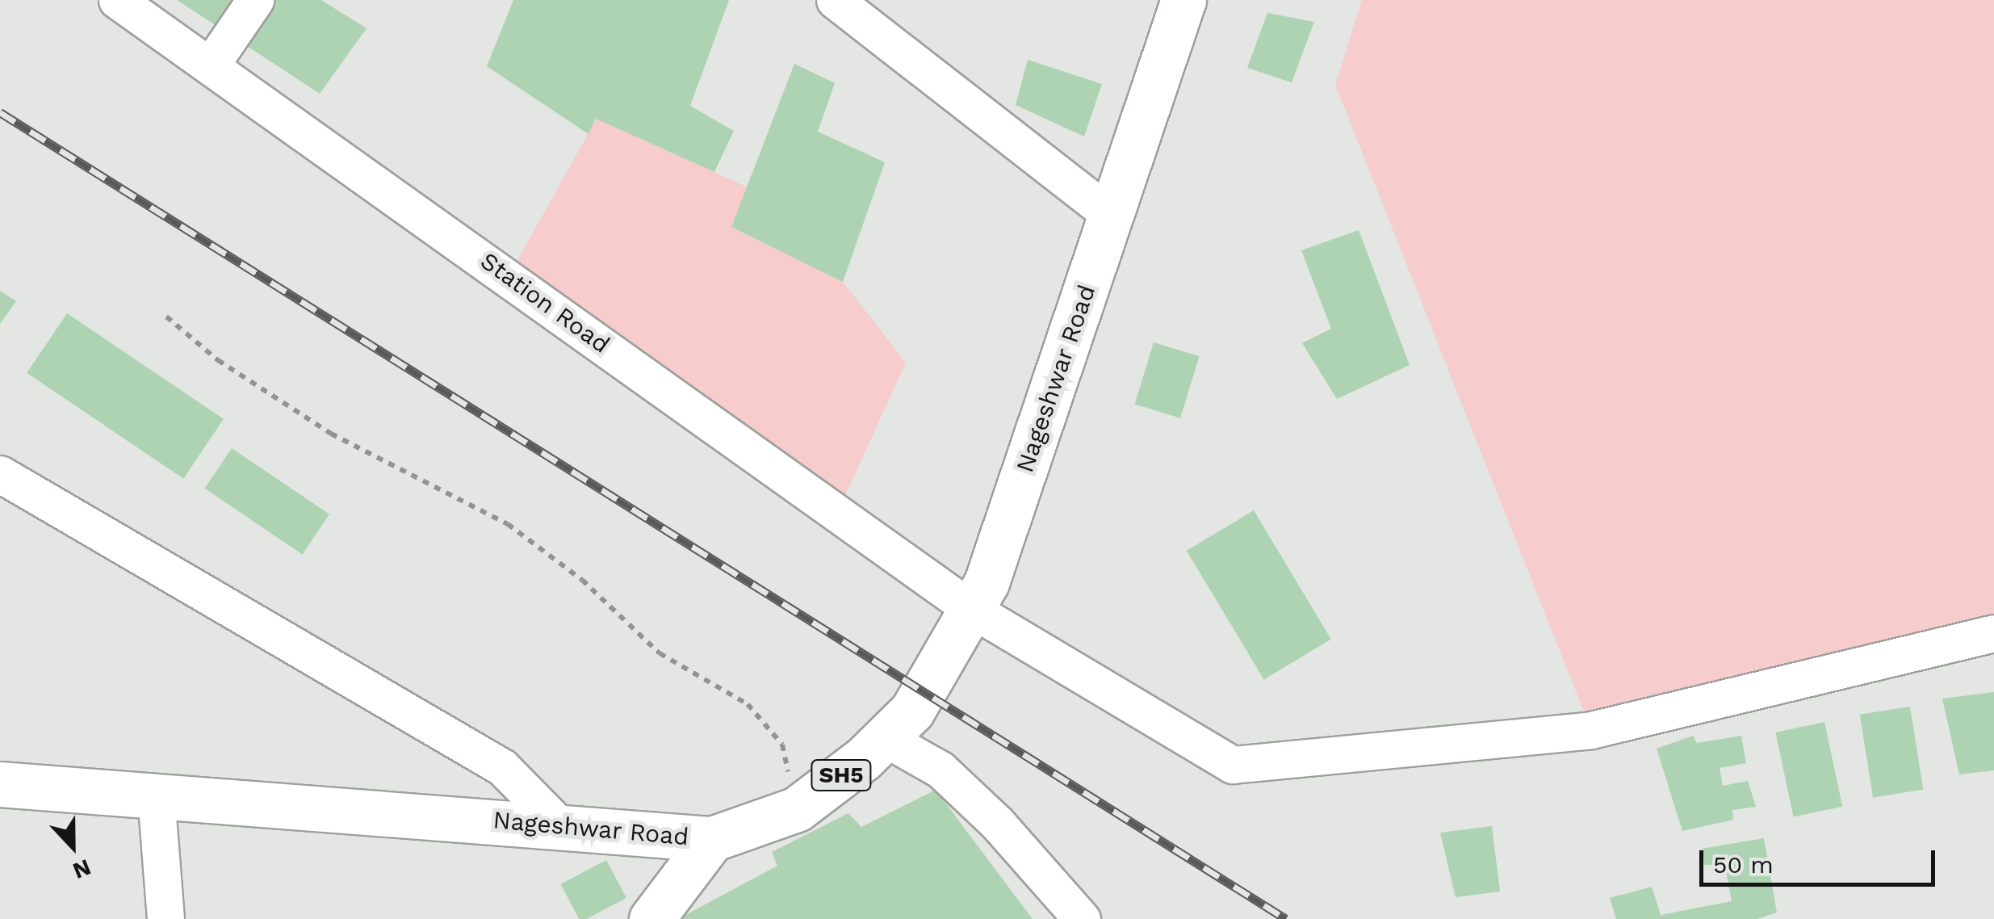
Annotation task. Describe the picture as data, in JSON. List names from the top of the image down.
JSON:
{
  "streets": {
    "main road": ["Nageshwar Road", "SH5"],
    "street": ["Station Road"]
  },
  "crossings": [
    ["Station Road", "Nageshwar Road"]
  ],
  "scale_bar": "50 m",
  "north": "bottom"
}
